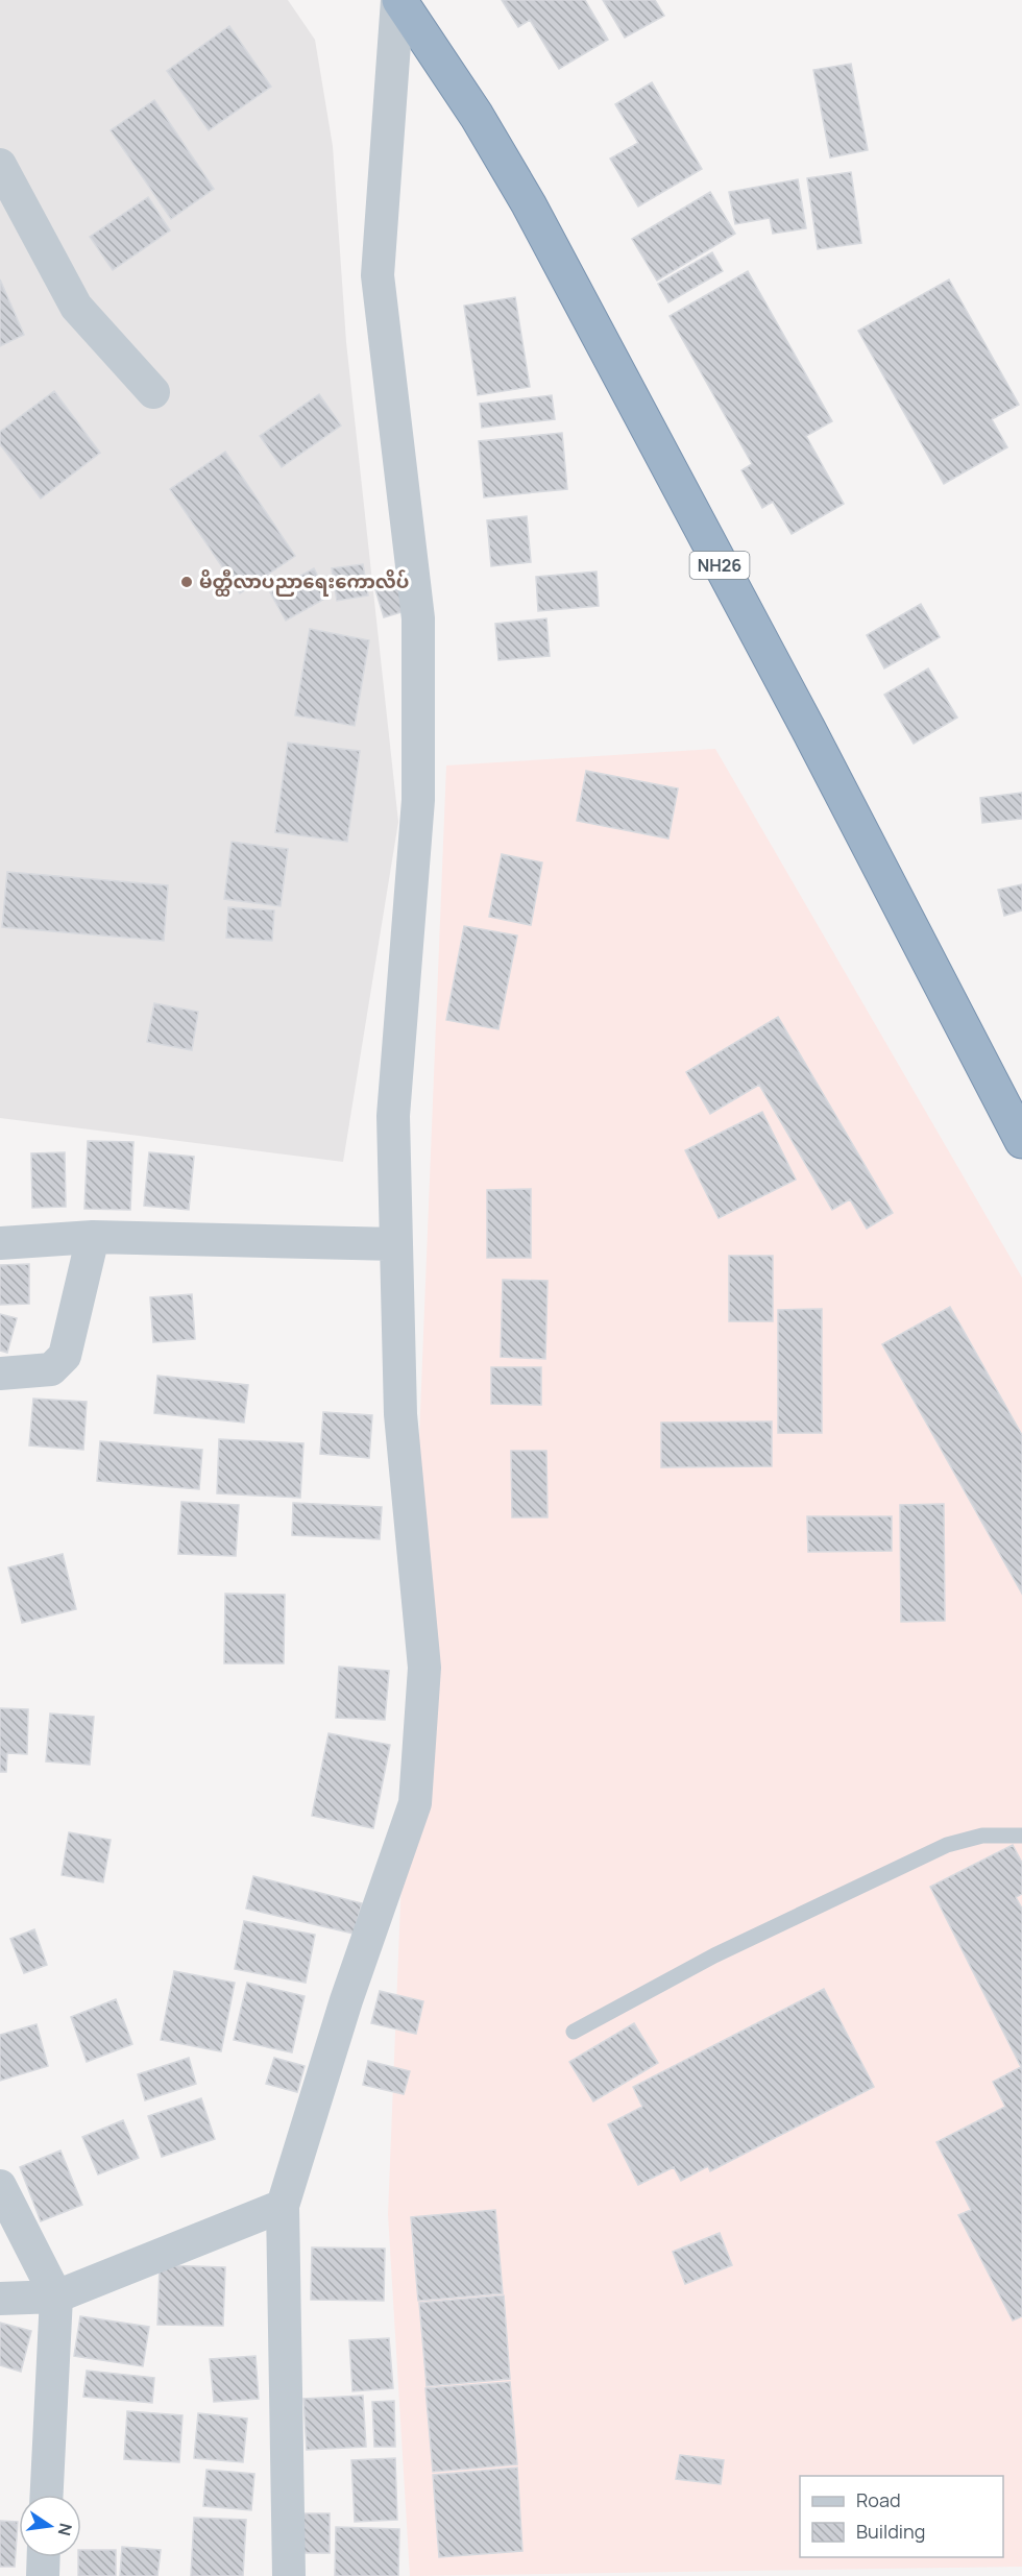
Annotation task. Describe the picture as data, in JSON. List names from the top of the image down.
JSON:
{
  "streets": {
    "highway": ["NH26"]
  },
  "places": ["မိတ္ထီလာပညာရေးကောလိပ်"],
  "legend": ["Road", "Building"],
  "north": "right"
}
